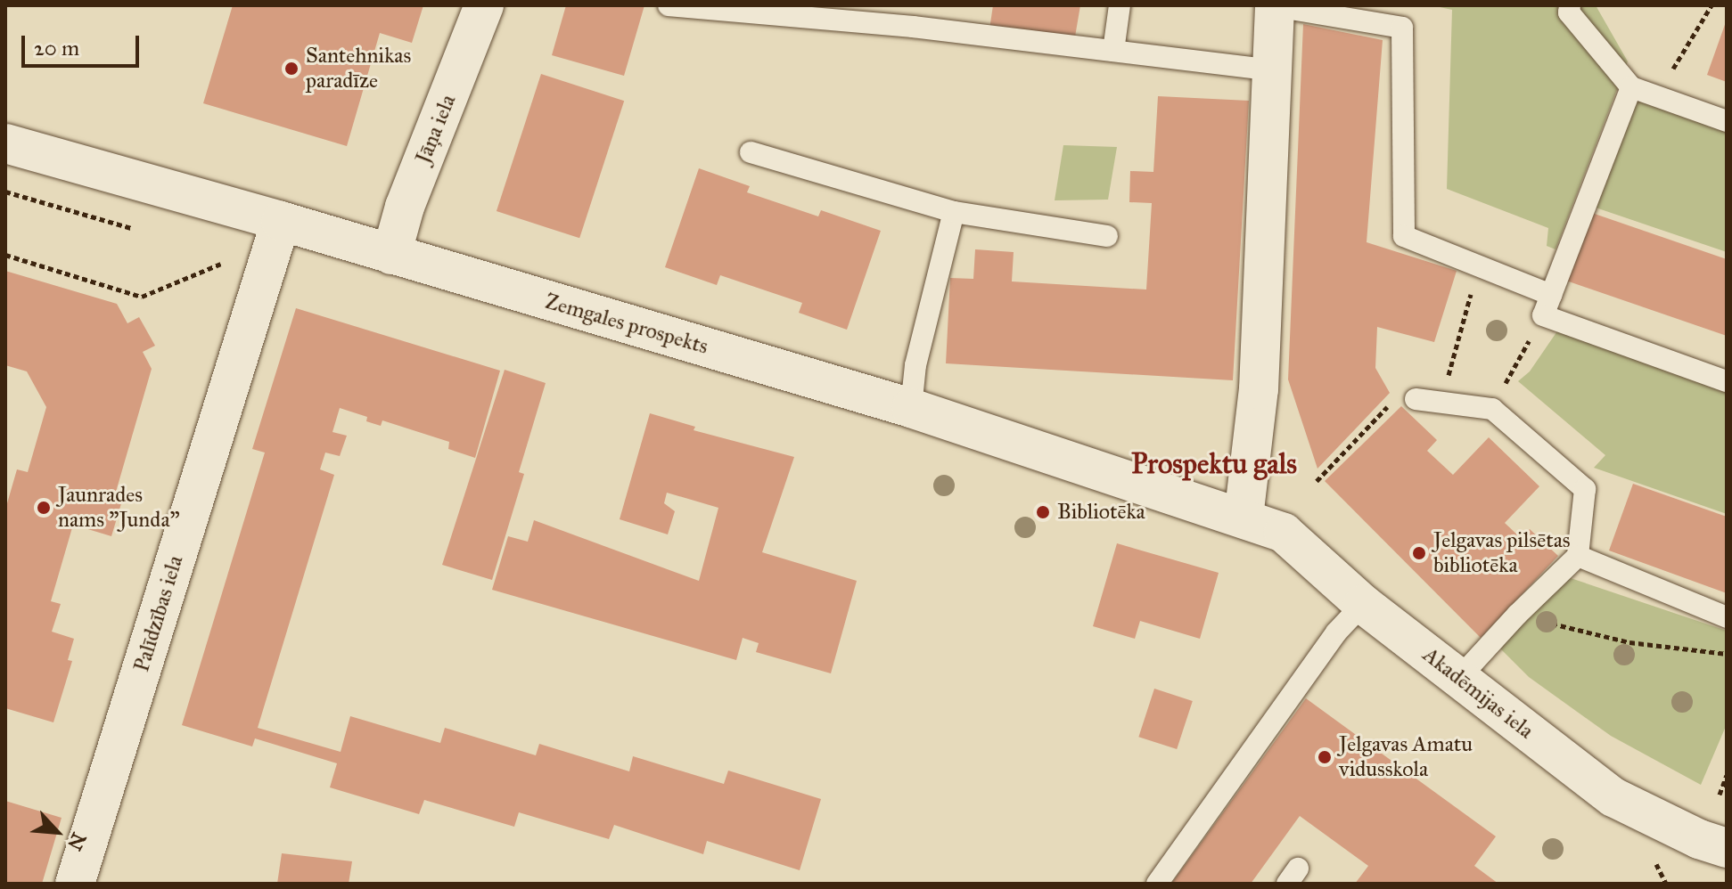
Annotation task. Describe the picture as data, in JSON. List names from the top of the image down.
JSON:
{
  "streets": {
    "main road": [
      "Jāņa iela",
      "Zemgales prospekts",
      "Palīdzības iela",
      "Akadēmijas iela"
    ]
  },
  "crossings": [
    ["Jāņa iela", "Zemgales prospekts"],
    ["Zemgales prospekts", "Palīdzības iela"],
    ["Zemgales prospekts", "Akadēmijas iela"]
  ],
  "districts": ["Prospektu gals"],
  "places": [
    "Santehnikas paradīze",
    "Jaunrades nams \"Junda\"",
    "Bibliotēka",
    "Jelgavas pilsētas bibliotēka",
    "Jelgavas Amatu vidusskola"
  ],
  "scale_bar": "20 m",
  "north": "bottom right"
}
